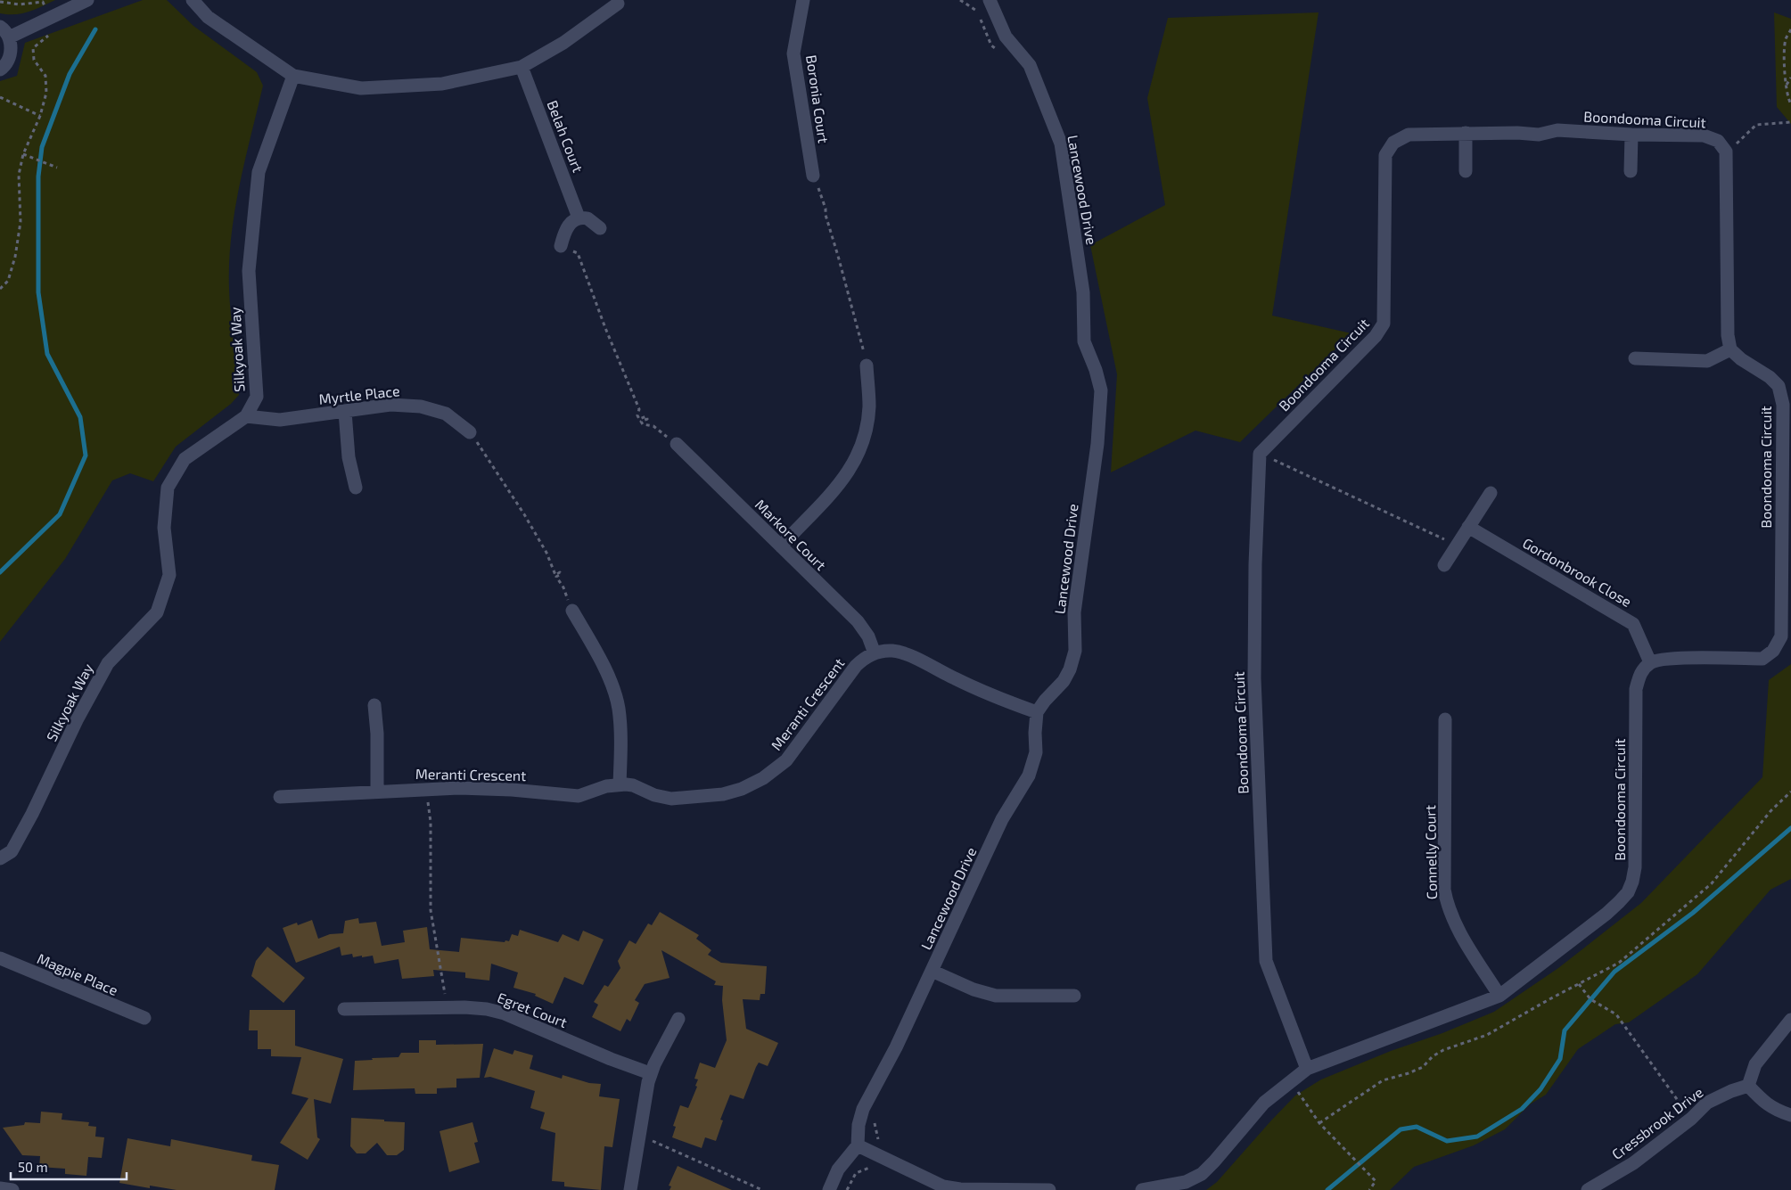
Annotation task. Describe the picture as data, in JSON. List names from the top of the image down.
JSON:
{
  "streets": {
    "street": [
      "Boronia Court",
      "Boondooma Circuit",
      "Belah Court",
      "Lancewood Drive",
      "Silkyoak Way",
      "Myrtle Place",
      "Markore Court",
      "Gordonbrook Close",
      "Meranti Crescent",
      "Connelly Court",
      "Magpie Place",
      "Egret Court",
      "Cressbrook Drive"
    ]
  },
  "crossings": [
    ["Boondooma Circuit", "Gordonbrook Close"],
    ["Boondooma Circuit", "Connelly Court"],
    ["Lancewood Drive", "Meranti Crescent"],
    ["Silkyoak Way", "Myrtle Place"],
    ["Markore Court", "Meranti Crescent"]
  ],
  "scale_bar": "50 m"
}
